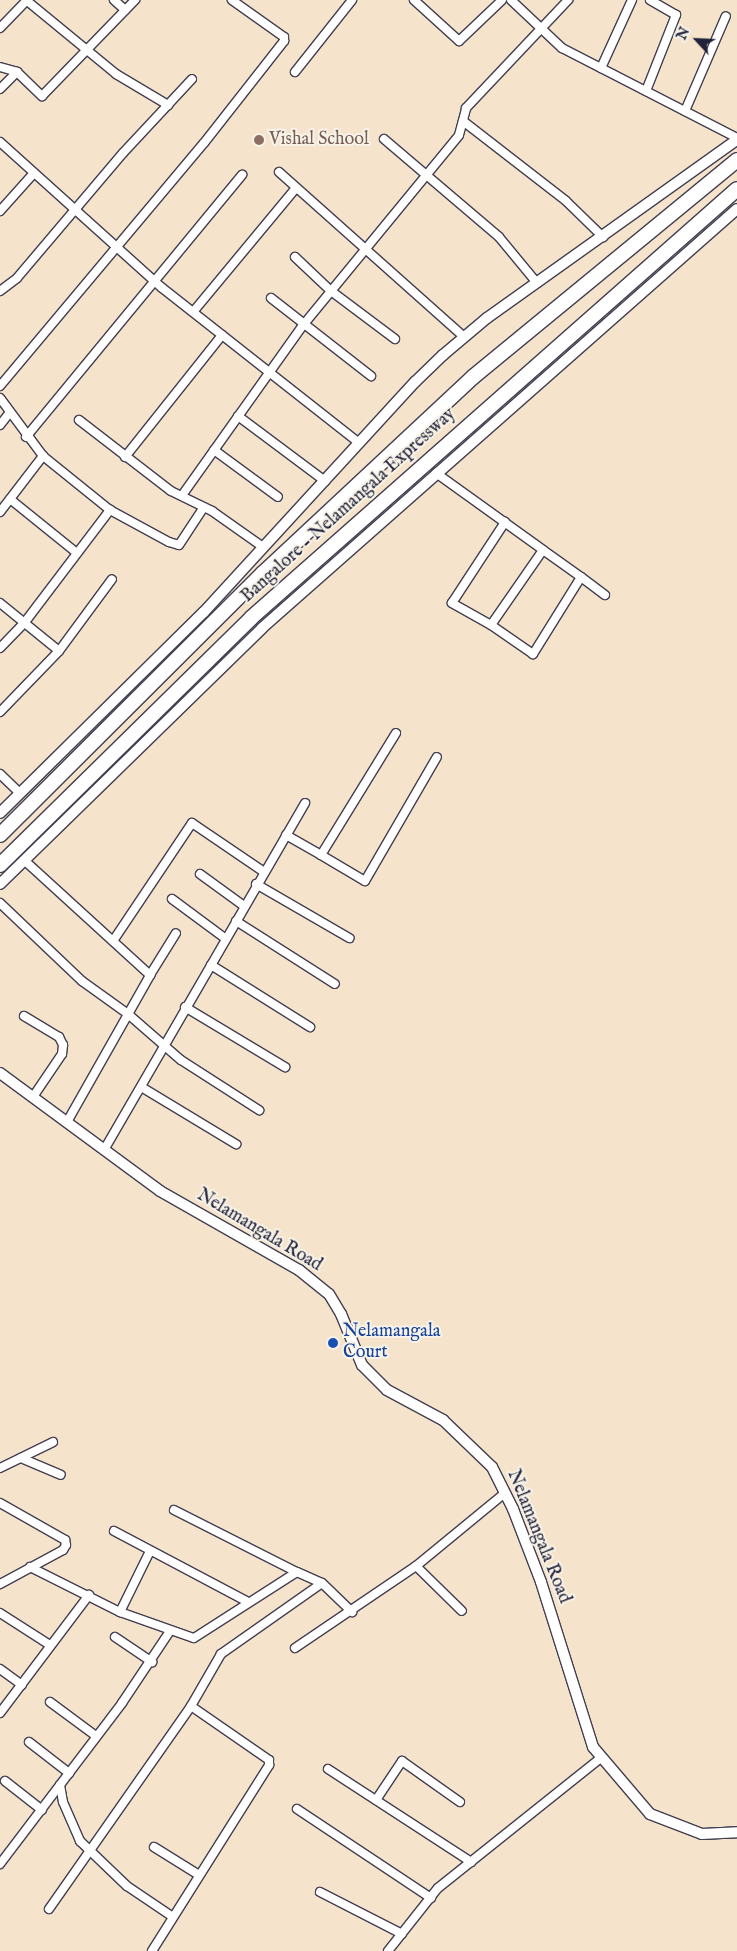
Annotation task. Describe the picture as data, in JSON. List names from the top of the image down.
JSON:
{
  "streets": {
    "highway": ["Bangalore - Nelamangala Expressway"],
    "street": ["Nelamangala Road"]
  },
  "places": ["Vishal School", "Nelamangala Court"],
  "north": "top left"
}
